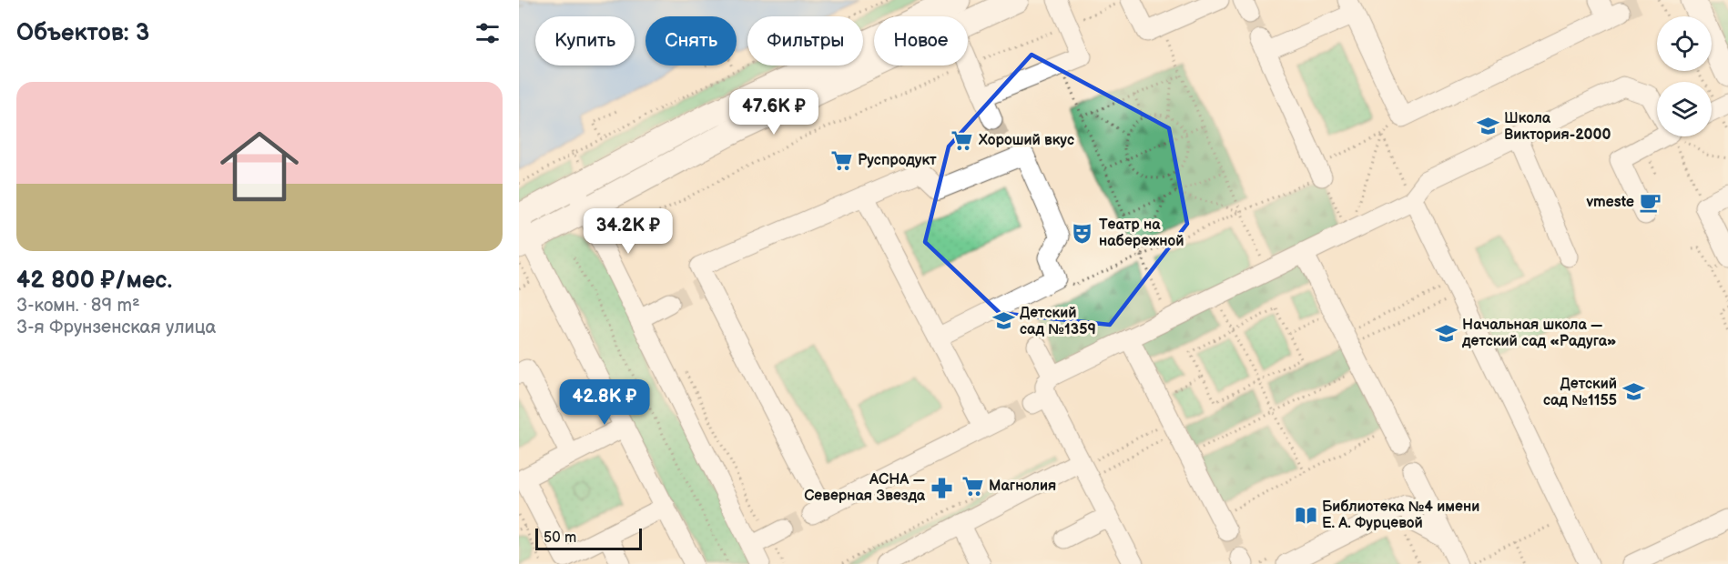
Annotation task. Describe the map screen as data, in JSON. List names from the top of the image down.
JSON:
{
  "places": {
    "school or university": [
      "Школа Виктория-2000",
      "Детский сад №1359",
      "Начальная школа — детский сад «Радуга»",
      "Детский сад №1155"
    ],
    "supermarket": ["Хороший вкус", "Руспродукт", "Магнолия"],
    "cafe": ["vmeste"],
    "theatre": ["Театр на набережной"],
    "pharmacy": ["АСНА — Северная Звезда"],
    "library": ["Библиотека №4 имени Е. А. Фурцевой"]
  },
  "scale_bar": "50 m",
  "page": {
    "heading": "Объектов: 3",
    "chip": [
      "Купить",
      "Снять",
      "Фильтры",
      "Новое"
    ],
    "list": [
      {
        "name": "42 800 ₽/мес.",
        "note": "3-комн. · 89 m² · 3-я Фрунзенская улица"
      }
    ],
    "price": ["47.6K ₽", "34.2K ₽", "42.8K ₽"],
    "scale": "50 m"
  }
}
